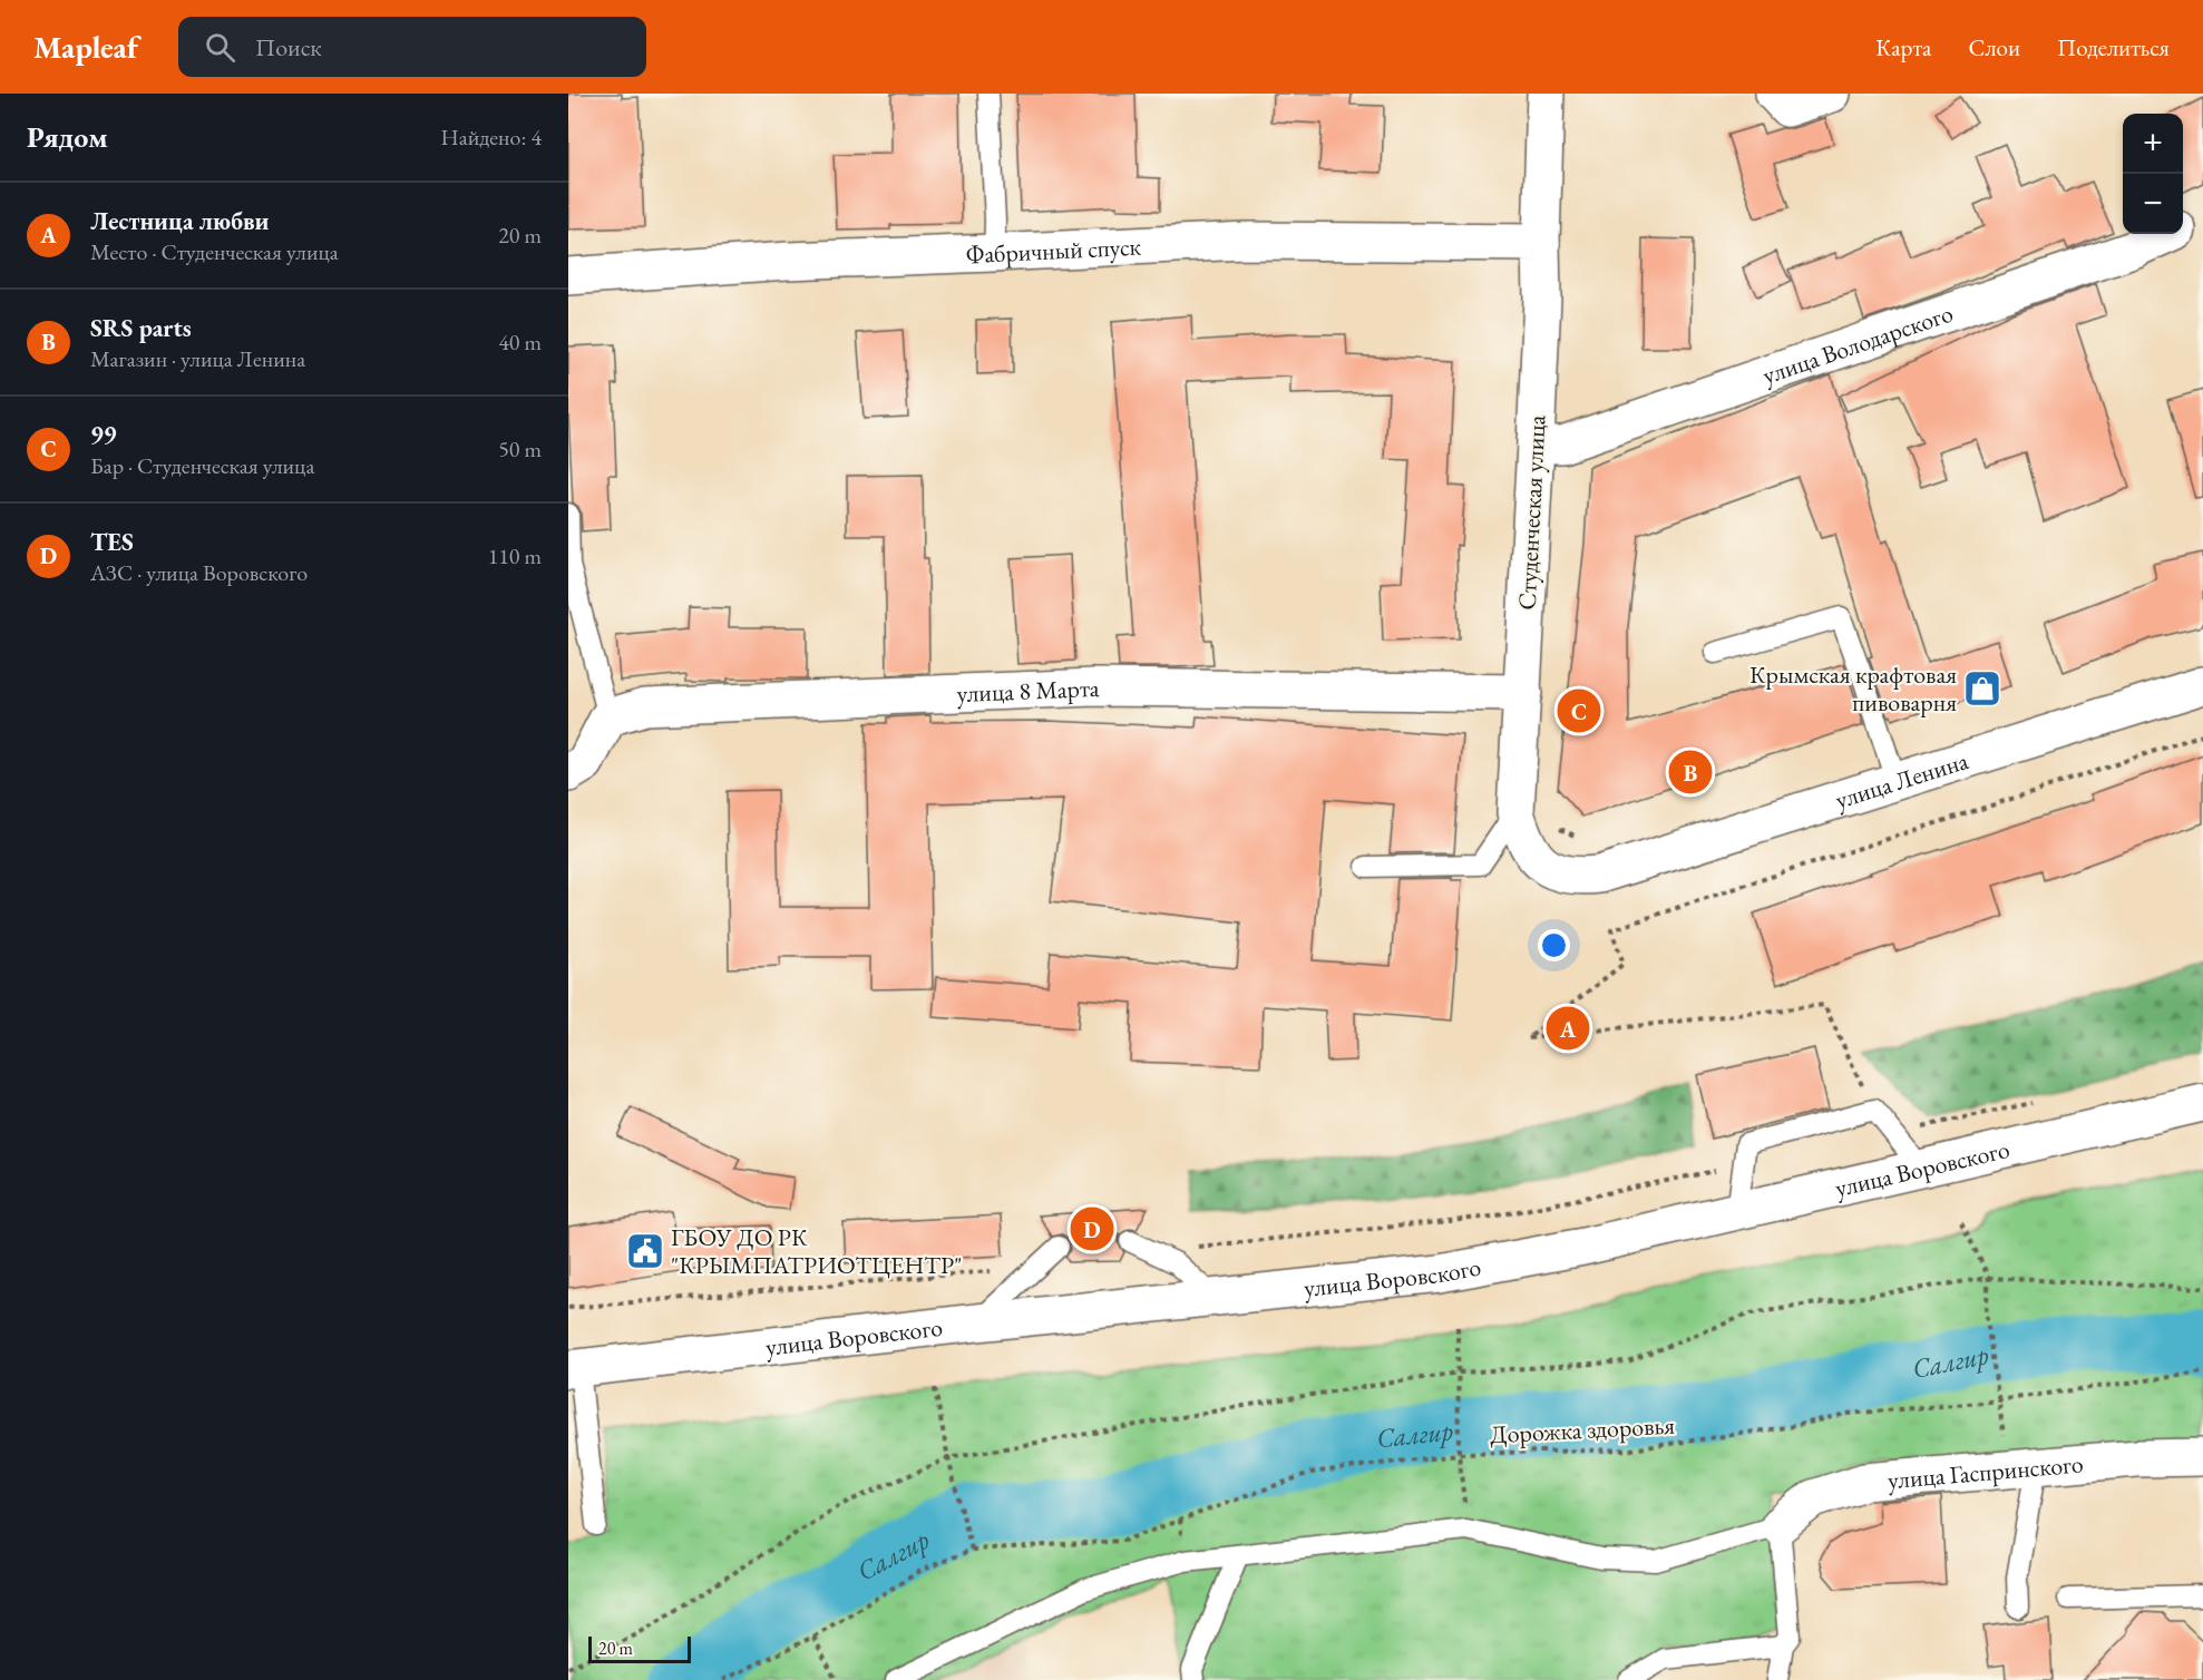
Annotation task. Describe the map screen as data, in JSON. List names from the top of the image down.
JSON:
{
  "streets": {
    "main road": [
      "Фабричный спуск",
      "улица Володарского",
      "Студенческая улица",
      "улица 8 Марта",
      "улица Ленина",
      "улица Воровского",
      "улица Гаспринского"
    ],
    "path": ["Дорожка здоровья"]
  },
  "crossings": [
    ["Фабричный спуск", "Студенческая улица"],
    ["улица Володарского", "Студенческая улица"],
    ["Студенческая улица", "улица 8 Марта"],
    ["Студенческая улица", "улица Ленина"]
  ],
  "water": ["Салгир"],
  "places": {
    "shop": ["Крымская крафтовая пивоварня"],
    "public building": ["ГБОУ ДО РК \"КРЫМПАТРИОТЦЕНТР\""]
  },
  "scale_bar": "20 m",
  "page": {
    "header": "Mapleaf",
    "search": "Поиск",
    "nav": ["Карта", "Слои", "Поделиться"],
    "heading": ["Рядом", "Найдено: 4"],
    "map_buttons": ["+", "−"],
    "list": [
      {
        "mark": "A",
        "name": "Лестница любви",
        "note": "Место · Студенческая улица",
        "value": "20 m"
      },
      {
        "mark": "B",
        "name": "SRS parts",
        "note": "Магазин · улица Ленина",
        "value": "40 m"
      },
      {
        "mark": "C",
        "name": "99",
        "note": "Бар · Студенческая улица",
        "value": "50 m"
      },
      {
        "mark": "D",
        "name": "TES",
        "note": "АЗС · улица Воровского",
        "value": "110 m"
      }
    ],
    "pins": [
      "C",
      "B",
      "A",
      "D"
    ],
    "scale": "20 m"
  }
}
